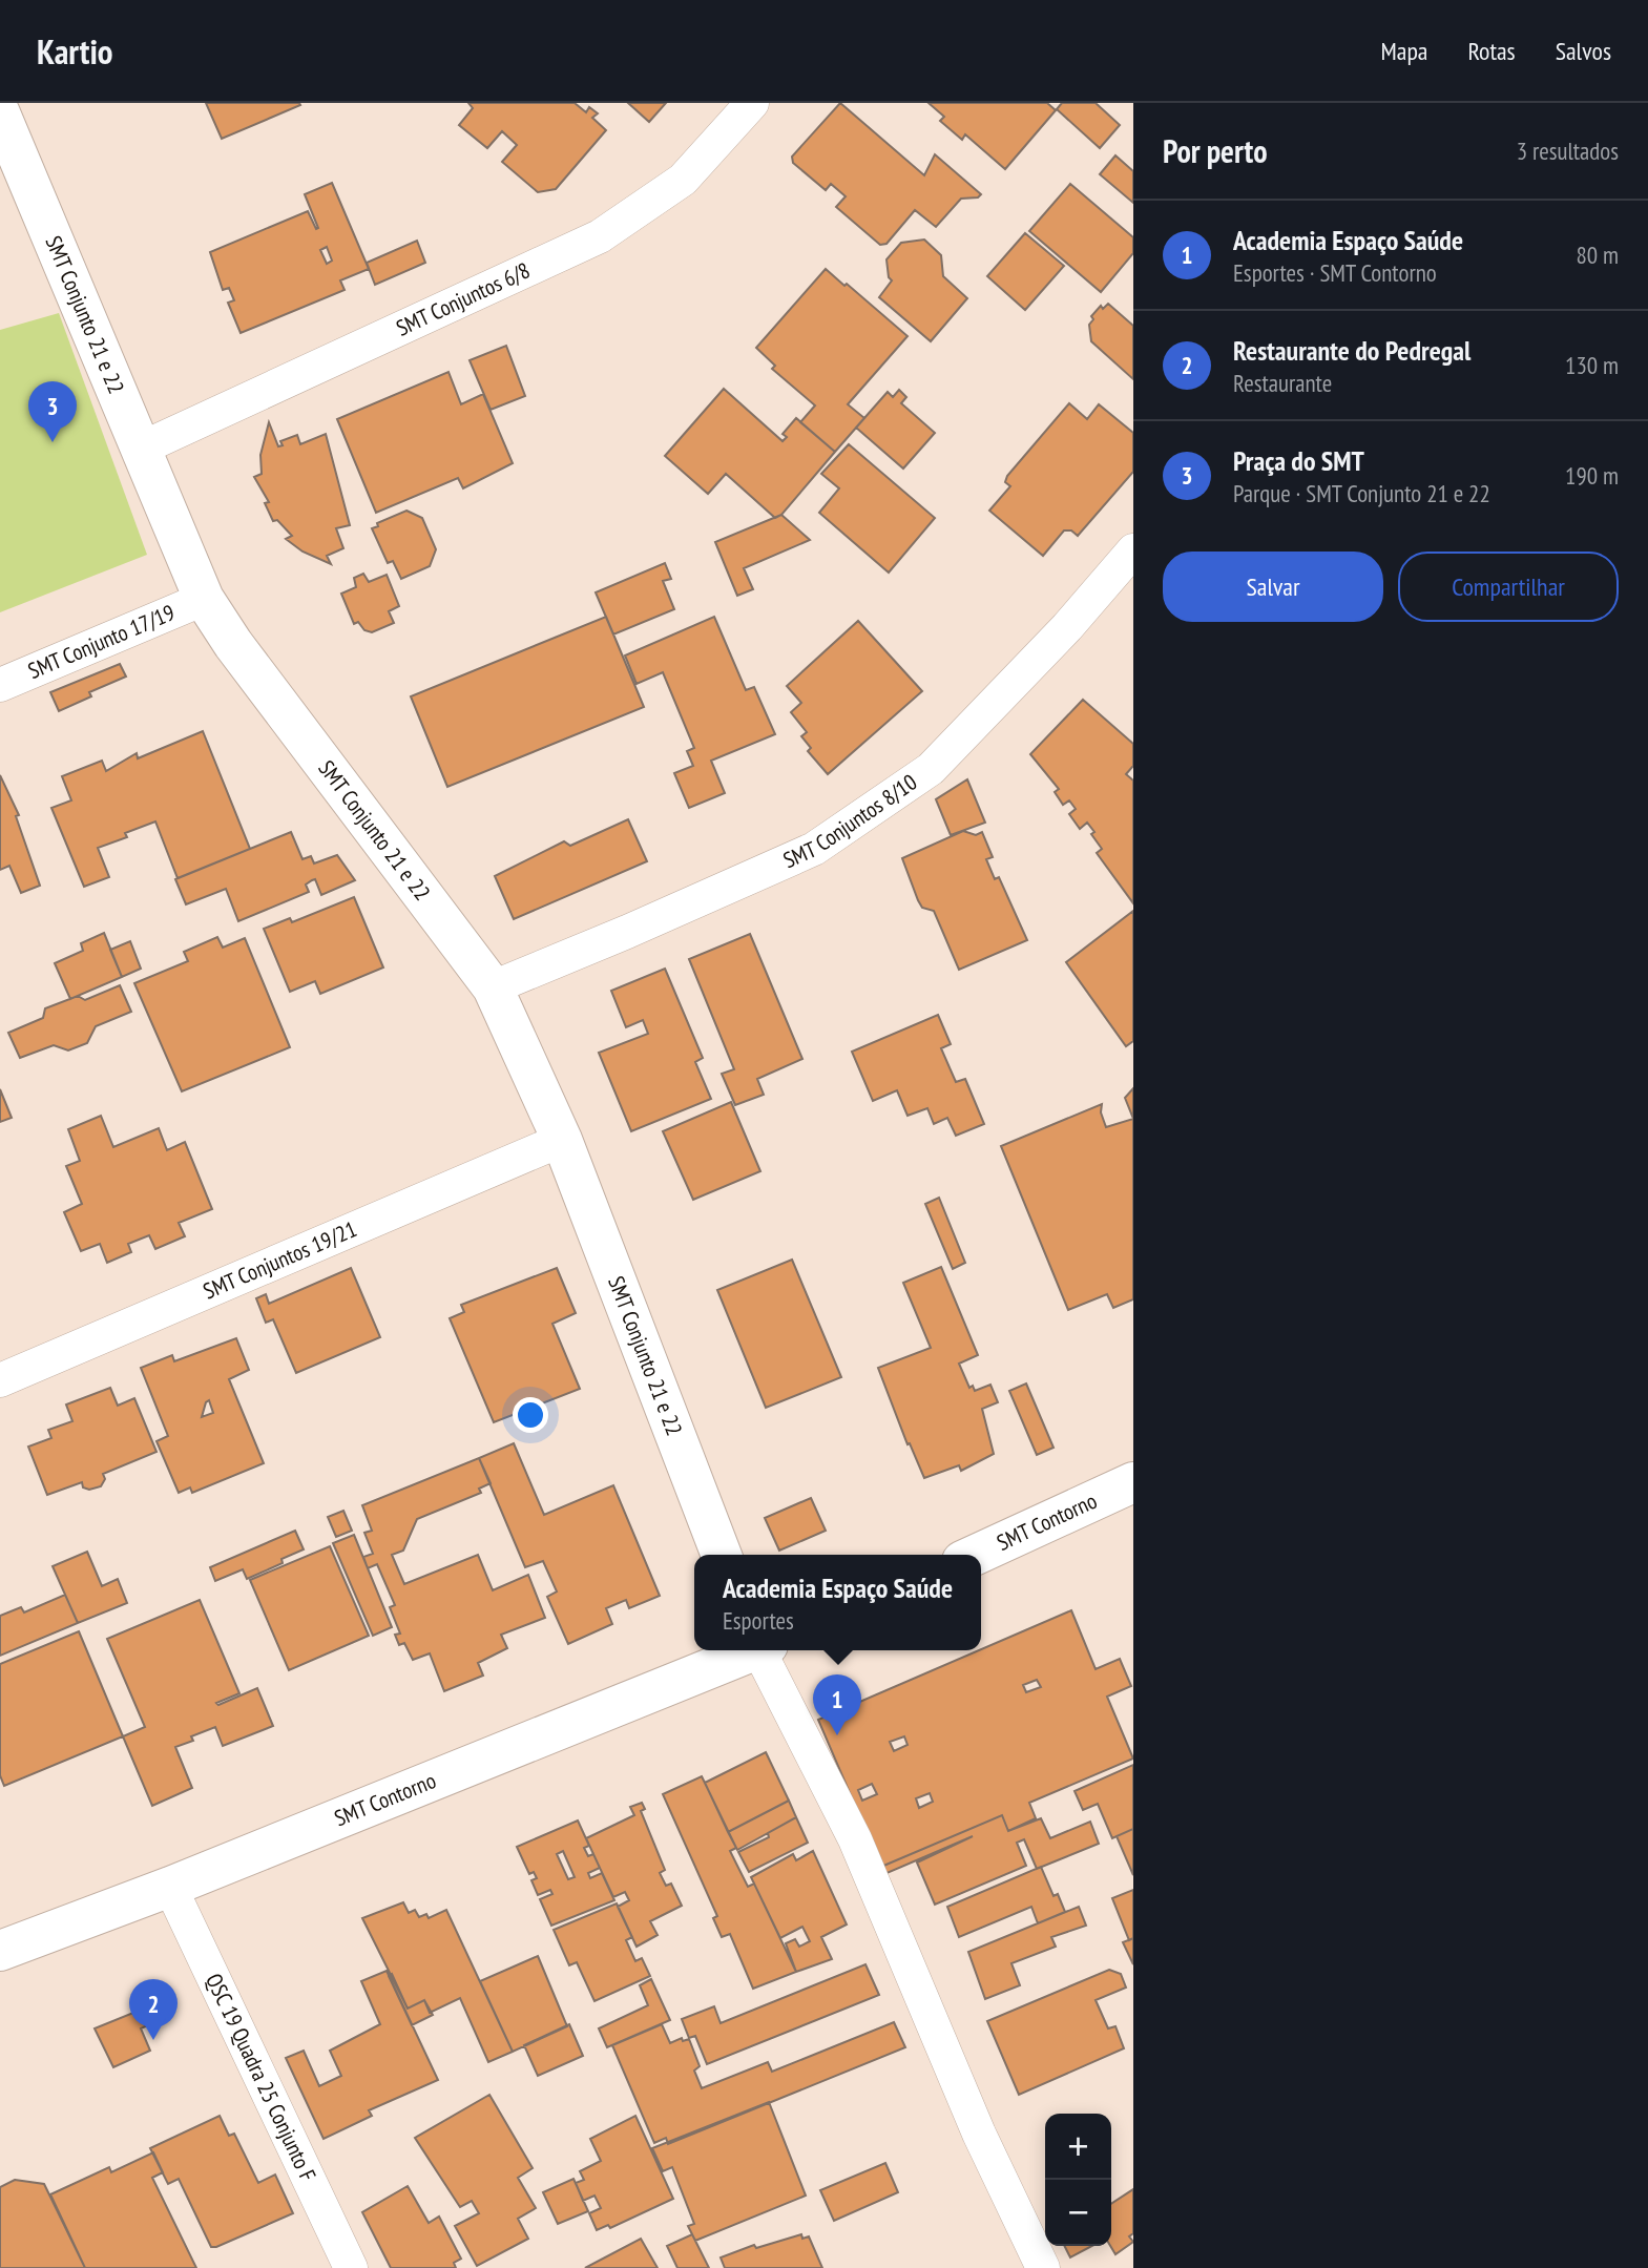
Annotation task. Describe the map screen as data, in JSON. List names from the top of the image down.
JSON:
{
  "streets": {
    "street": [
      "SMT Conjuntos 6/8",
      "SMT Conjunto 21 e 22",
      "SMT Conjunto 17/19",
      "SMT Conjuntos 8/10",
      "SMT Conjuntos 19/21",
      "SMT Contorno",
      "QSC 19 Quadra 25 Conjunto F"
    ]
  },
  "crossings": [
    ["SMT Conjuntos 6/8", "SMT Conjunto 21 e 22"],
    ["SMT Conjunto 21 e 22", "SMT Conjunto 17/19"],
    ["SMT Conjunto 21 e 22", "SMT Conjuntos 8/10"],
    ["SMT Conjunto 21 e 22", "SMT Conjuntos 19/21"],
    ["SMT Contorno", "QSC 19 Quadra 25 Conjunto F"]
  ],
  "page": {
    "header": "Kartio",
    "nav": ["Mapa", "Rotas", "Salvos"],
    "heading": ["Por perto", "3 resultados"],
    "list": [
      {
        "mark": "1",
        "name": "Academia Espaço Saúde",
        "note": "Esportes · SMT Contorno",
        "value": "80 m"
      },
      {
        "mark": "2",
        "name": "Restaurante do Pedregal",
        "note": "Restaurante",
        "value": "130 m"
      },
      {
        "mark": "3",
        "name": "Praça do SMT",
        "note": "Parque · SMT Conjunto 21 e 22",
        "value": "190 m"
      }
    ],
    "pins": ["3", "1", "2"],
    "buttons": ["Salvar", "Compartilhar"],
    "popup": ["Academia Espaço Saúde", "Esportes"],
    "map_buttons": ["+", "−"]
  }
}
